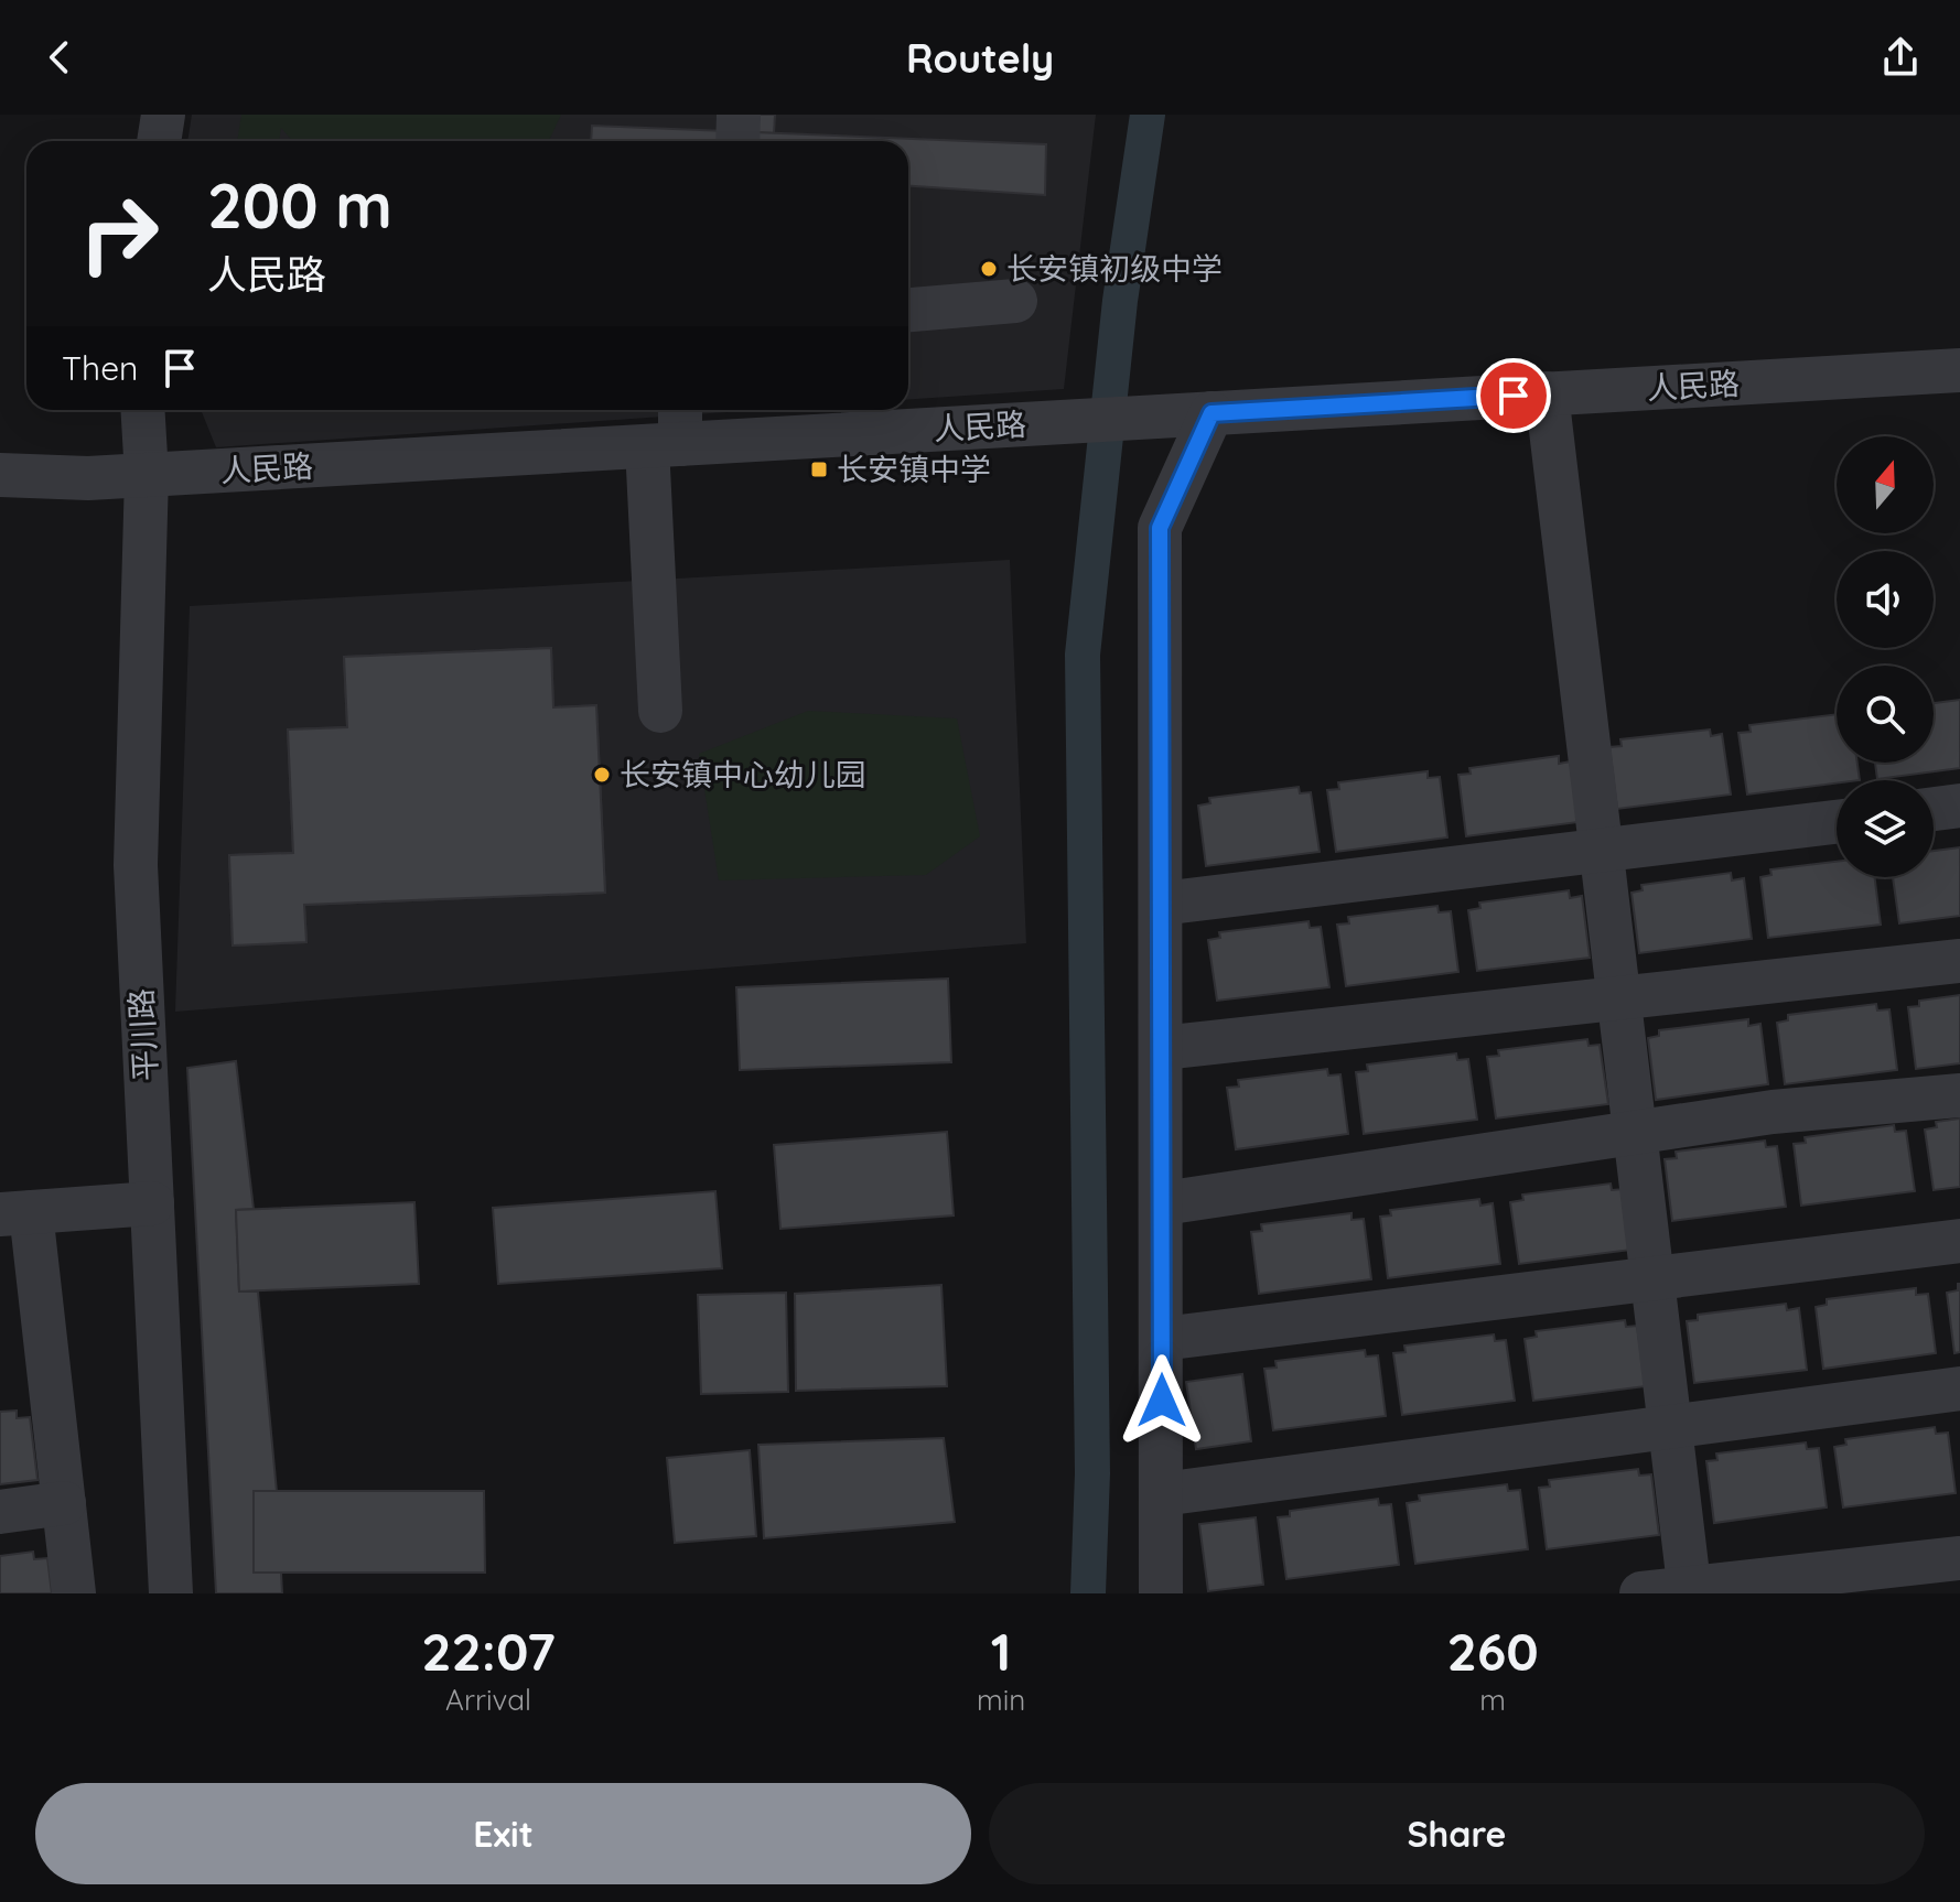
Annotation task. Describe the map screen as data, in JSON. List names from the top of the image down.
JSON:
{
  "streets": {
    "street": ["人民路", "平川路"]
  },
  "crossings": [
    ["人民路", "平川路"]
  ],
  "places": {
    "other": ["长安镇初级中学", "长安镇中心幼儿园"],
    "transit": ["长安镇中学"]
  },
  "north": "top",
  "page": {
    "header": "Routely",
    "turn": ["200 m", "人民路"],
    "then": "Then",
    "eta": [
      "22:07",
      "Arrival",
      "1",
      "min",
      "260",
      "m"
    ],
    "buttons": ["Exit", "Share"]
  }
}
